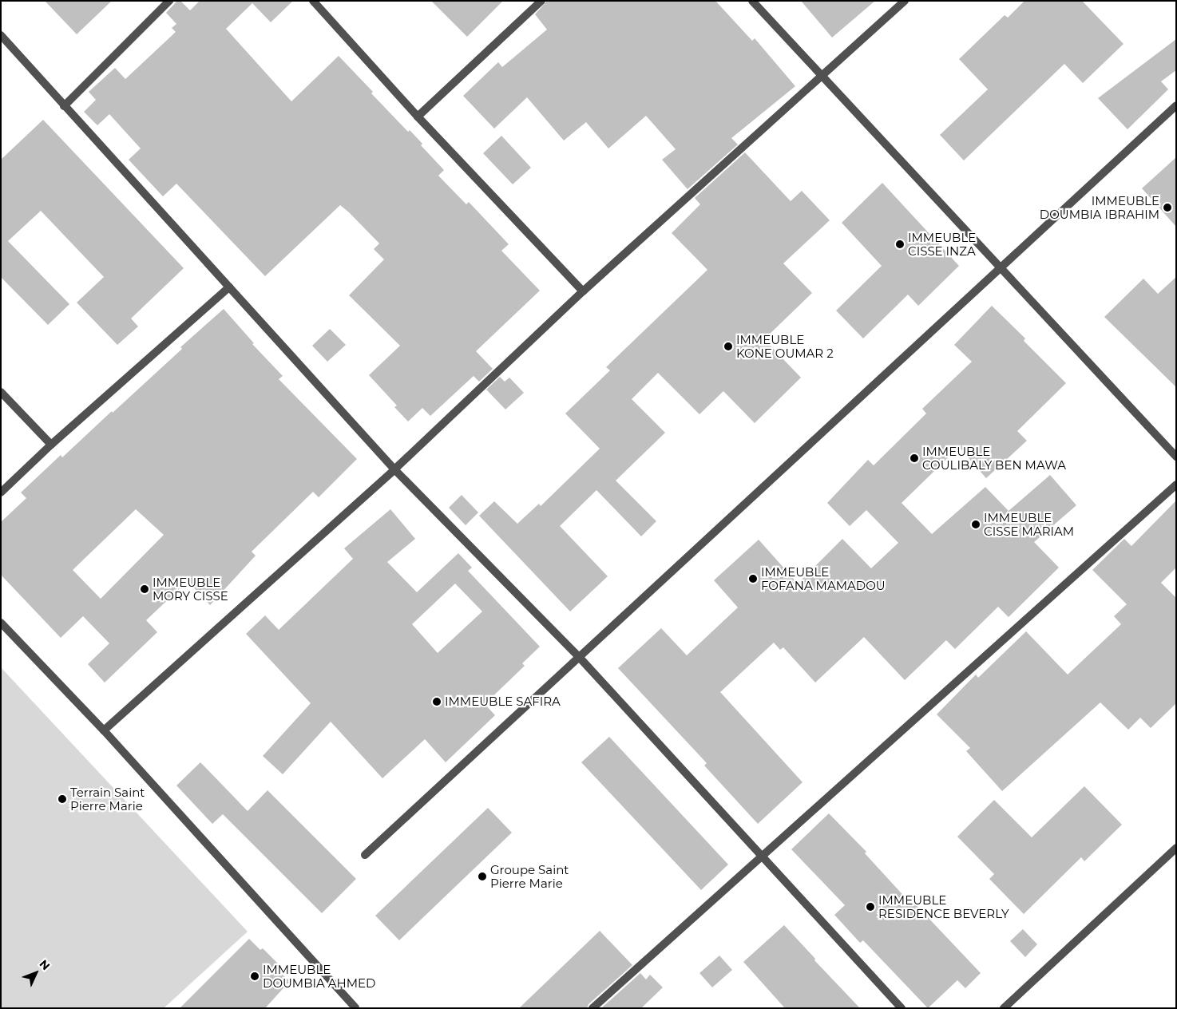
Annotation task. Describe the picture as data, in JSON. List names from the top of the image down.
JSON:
{
  "places": [
    "IMMEUBLE DOUMBIA IBRAHIM",
    "IMMEUBLE CISSE INZA",
    "IMMEUBLE KONE OUMAR 2",
    "IMMEUBLE COULIBALY BEN MAWA",
    "IMMEUBLE CISSE MARIAM",
    "IMMEUBLE FOFANA MAMADOU",
    "IMMEUBLE MORY CISSE",
    "IMMEUBLE SAFIRA",
    "Terrain Saint Pierre Marie",
    "Groupe Saint Pierre Marie",
    "IMMEUBLE RESIDENCE BEVERLY",
    "IMMEUBLE DOUMBIA AHMED"
  ],
  "north": "top right"
}
